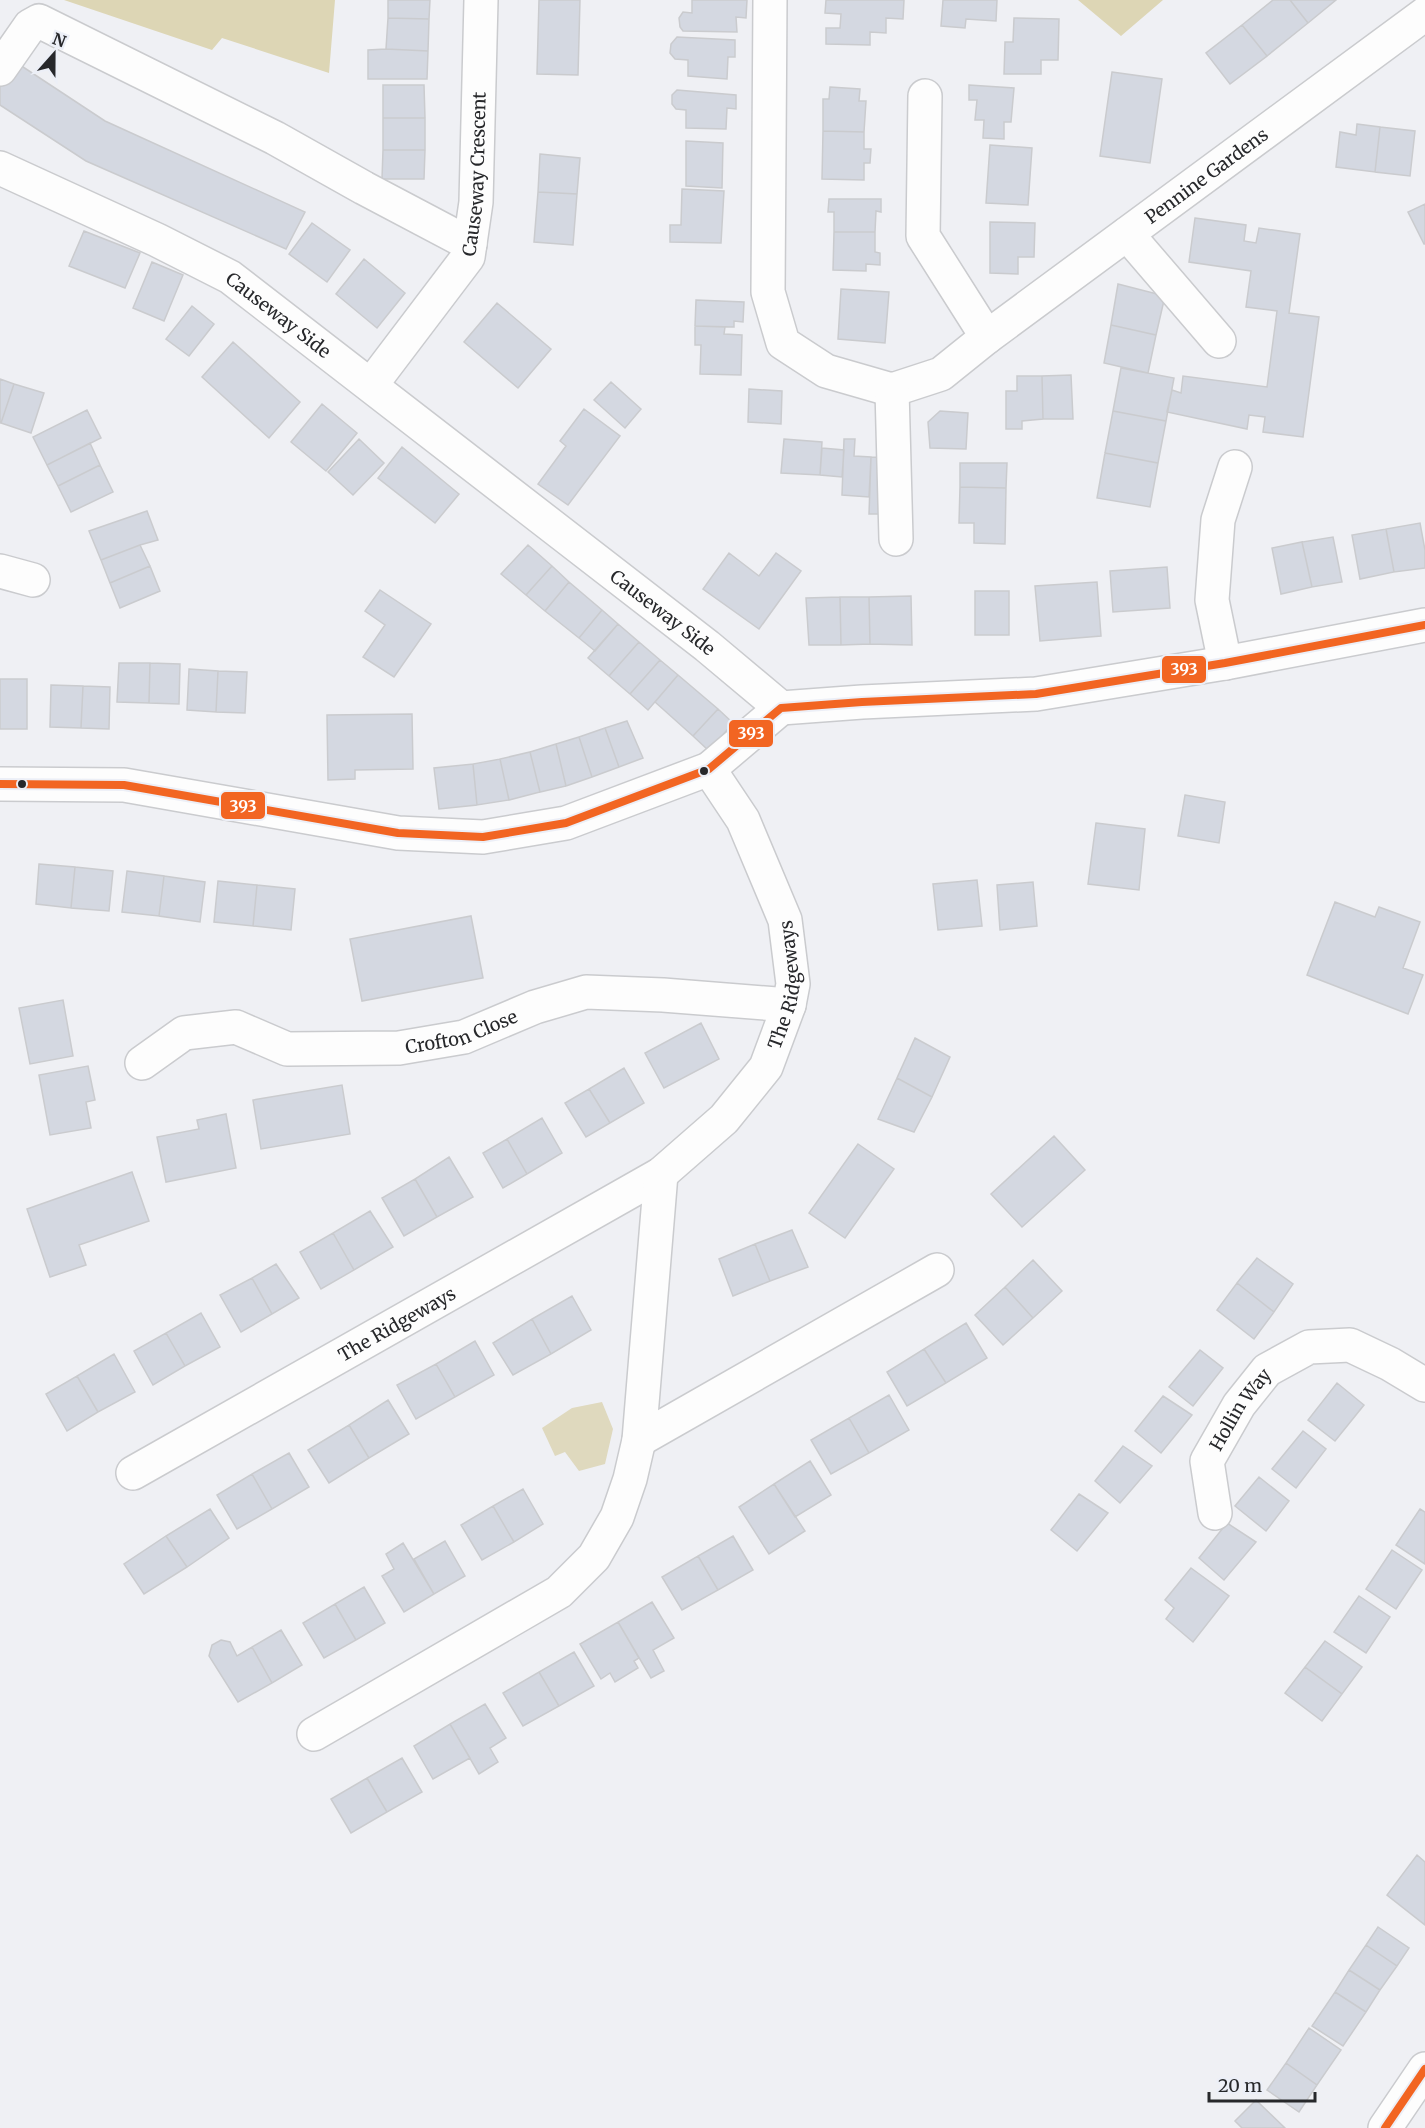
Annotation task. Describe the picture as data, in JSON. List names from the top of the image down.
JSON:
{
  "streets": {
    "street": [
      "Causeway Crescent",
      "Pennine Gardens",
      "Causeway Side",
      "The Ridgeways",
      "Crofton Close",
      "Hollin Way"
    ]
  },
  "crossings": [
    ["Causeway Crescent", "Causeway Side"],
    ["The Ridgeways", "Crofton Close"]
  ],
  "lines": ["transit line 393"],
  "scale_bar": "20 m",
  "north": "top"
}
